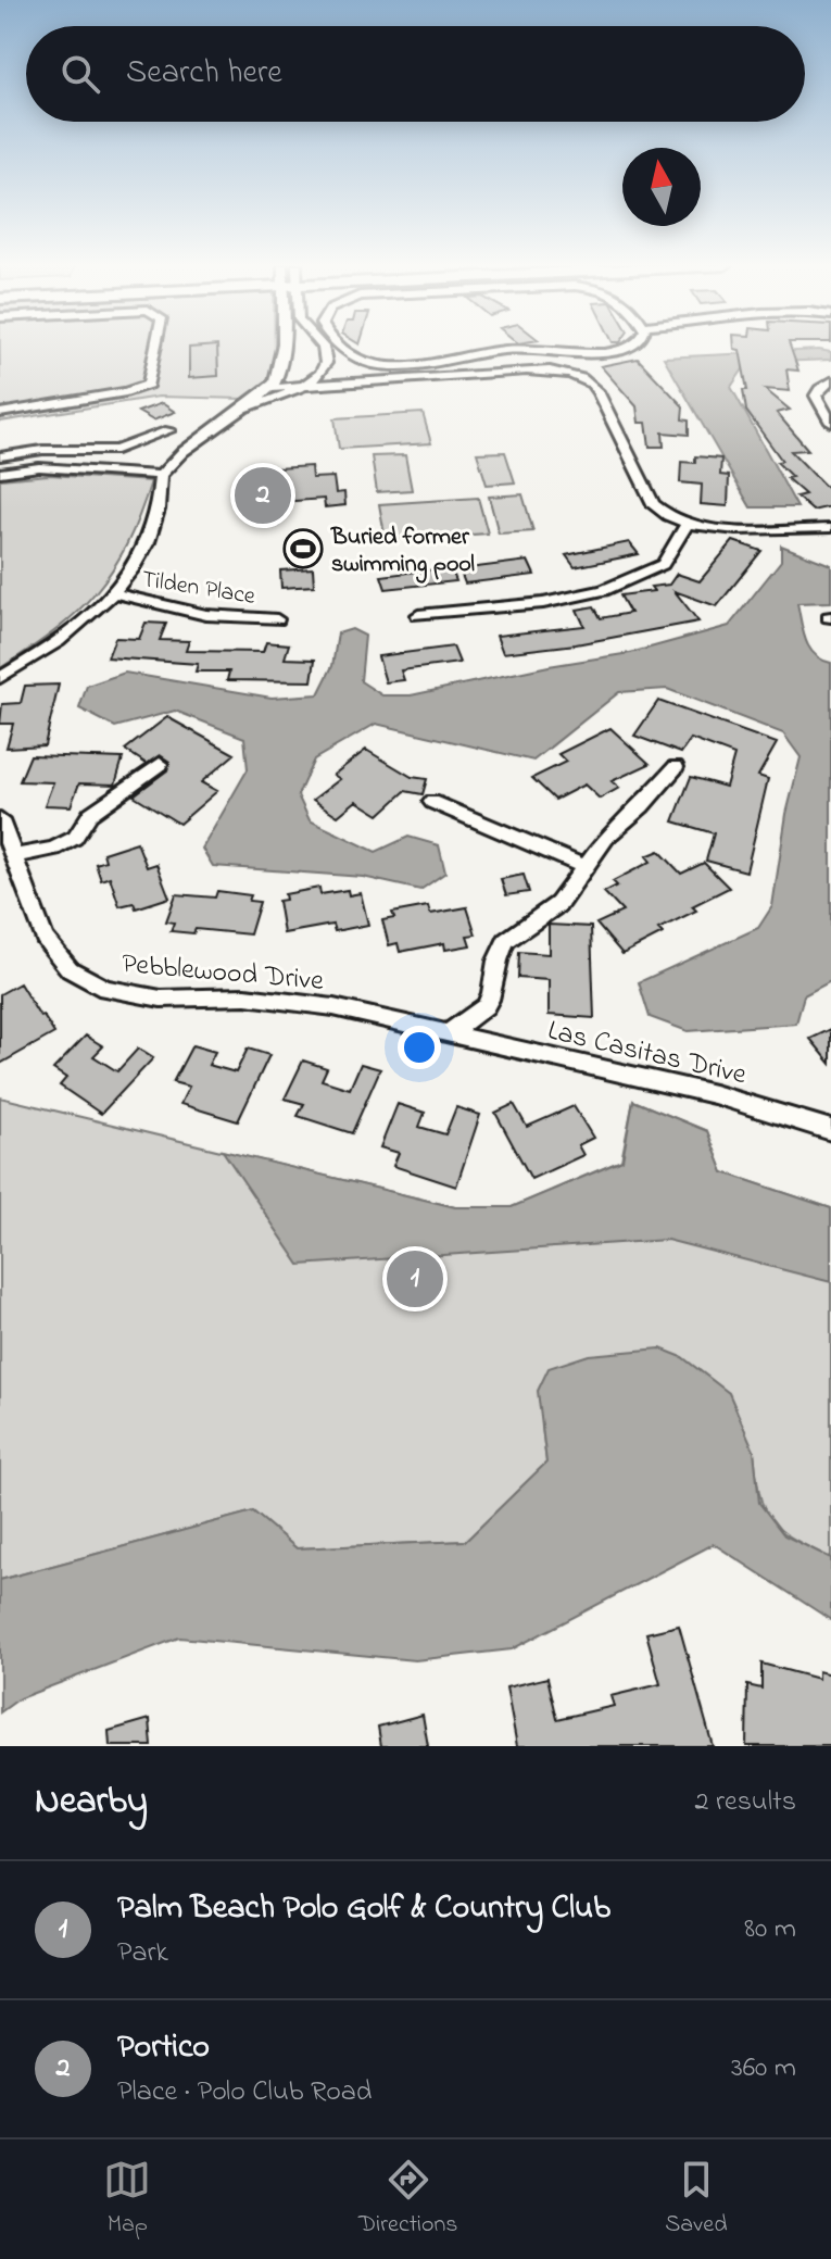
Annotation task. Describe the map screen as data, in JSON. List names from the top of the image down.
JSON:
{
  "streets": {
    "street": ["Tilden Place", "Pebblewood Drive", "Las Casitas Drive"]
  },
  "crossings": [
    ["Pebblewood Drive", "Las Casitas Drive"]
  ],
  "places": {
    "sports": ["Buried former swimming pool"]
  },
  "north": "top",
  "page": {
    "search": "Search here",
    "pins": ["2", "1"],
    "heading": ["Nearby", "2 results"],
    "list": [
      {
        "mark": "1",
        "name": "Palm Beach Polo Golf & Country Club",
        "note": "Park",
        "value": "80 m"
      },
      {
        "mark": "2",
        "name": "Portico",
        "note": "Place · Polo Club Road",
        "value": "360 m"
      }
    ],
    "nav": ["Map", "Directions", "Saved"]
  }
}
